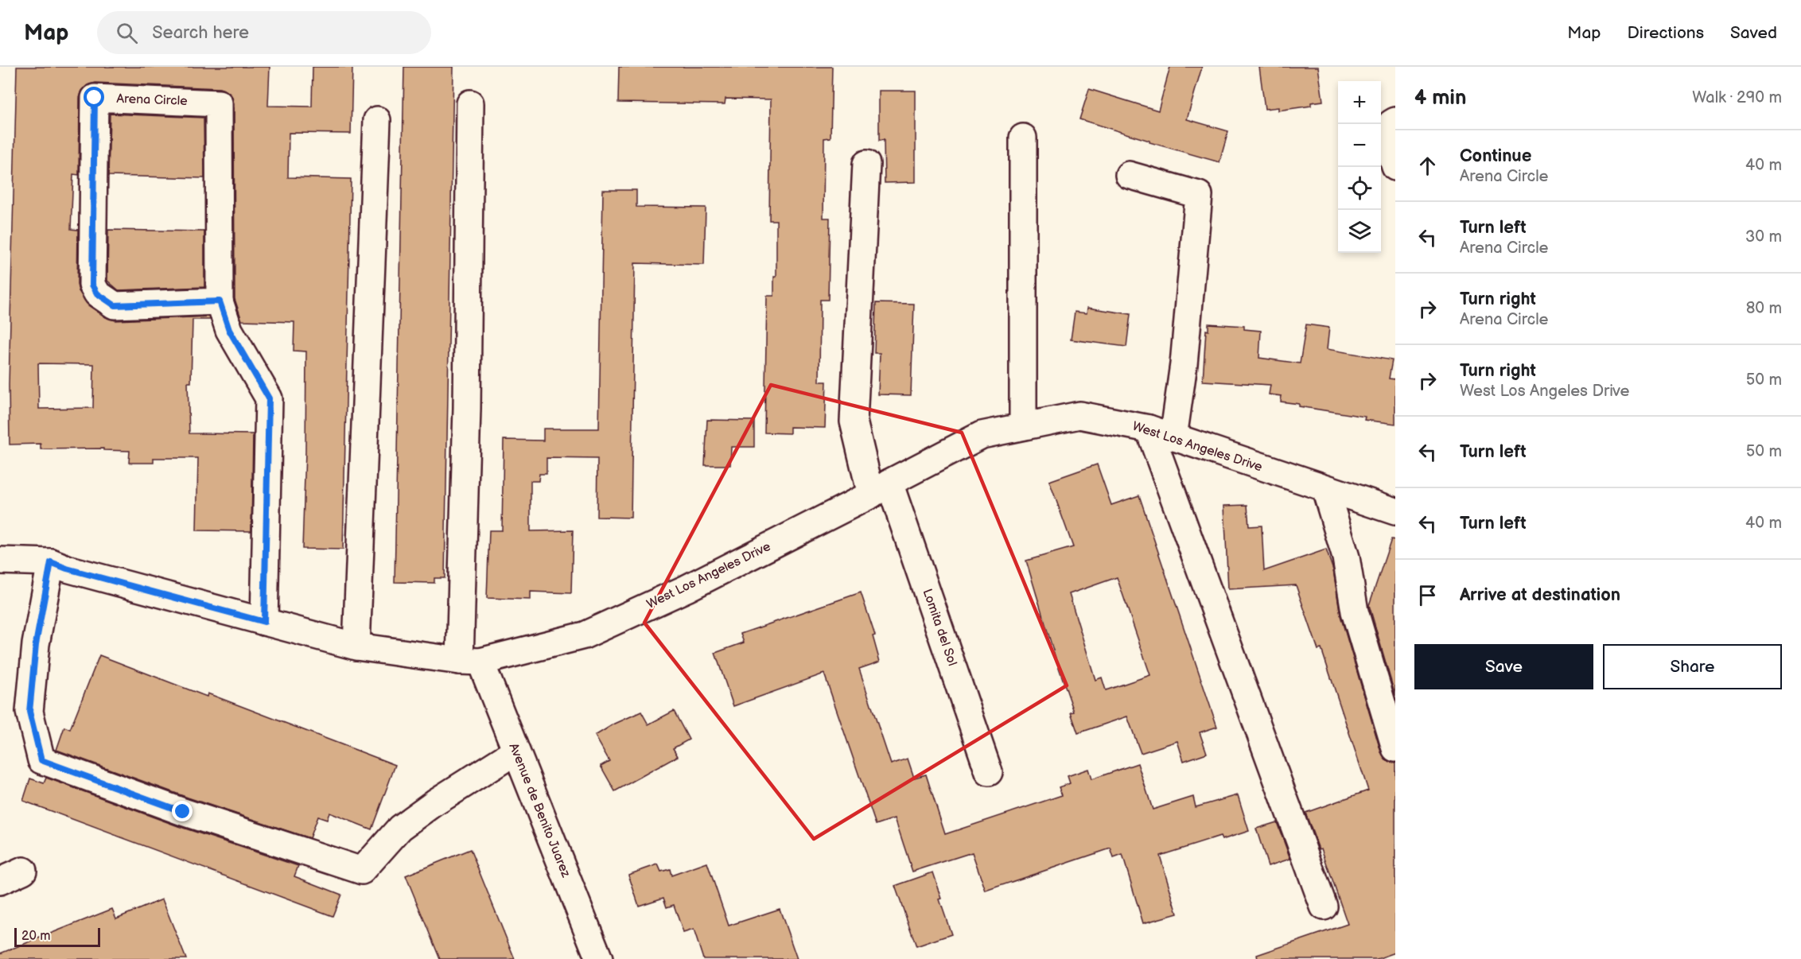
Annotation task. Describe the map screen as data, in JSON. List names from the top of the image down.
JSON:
{
  "streets": {
    "street": [
      "Arena Circle",
      "West Los Angeles Drive",
      "Lomita del Sol",
      "Avenue de Benito Juarez"
    ]
  },
  "crossings": [
    ["Arena Circle", "West Los Angeles Drive"],
    ["West Los Angeles Drive", "Lomita del Sol"],
    ["West Los Angeles Drive", "Avenue de Benito Juarez"]
  ],
  "scale_bar": "20 m",
  "page": {
    "header": "Map",
    "search": "Search here",
    "nav": ["Map", "Directions", "Saved"],
    "heading": ["4 min", "Walk · 290 m"],
    "map_buttons": ["+", "−"],
    "list": [
      ["Continue", "Arena Circle", "40 m"],
      ["Turn left", "Arena Circle", "30 m"],
      ["Turn right", "Arena Circle", "80 m"],
      ["Turn right", "West Los Angeles Drive", "50 m"],
      ["Turn left", "50 m"],
      ["Turn left", "40 m"],
      "Arrive at destination"
    ],
    "buttons": ["Save", "Share"],
    "scale": "20 m"
  }
}
